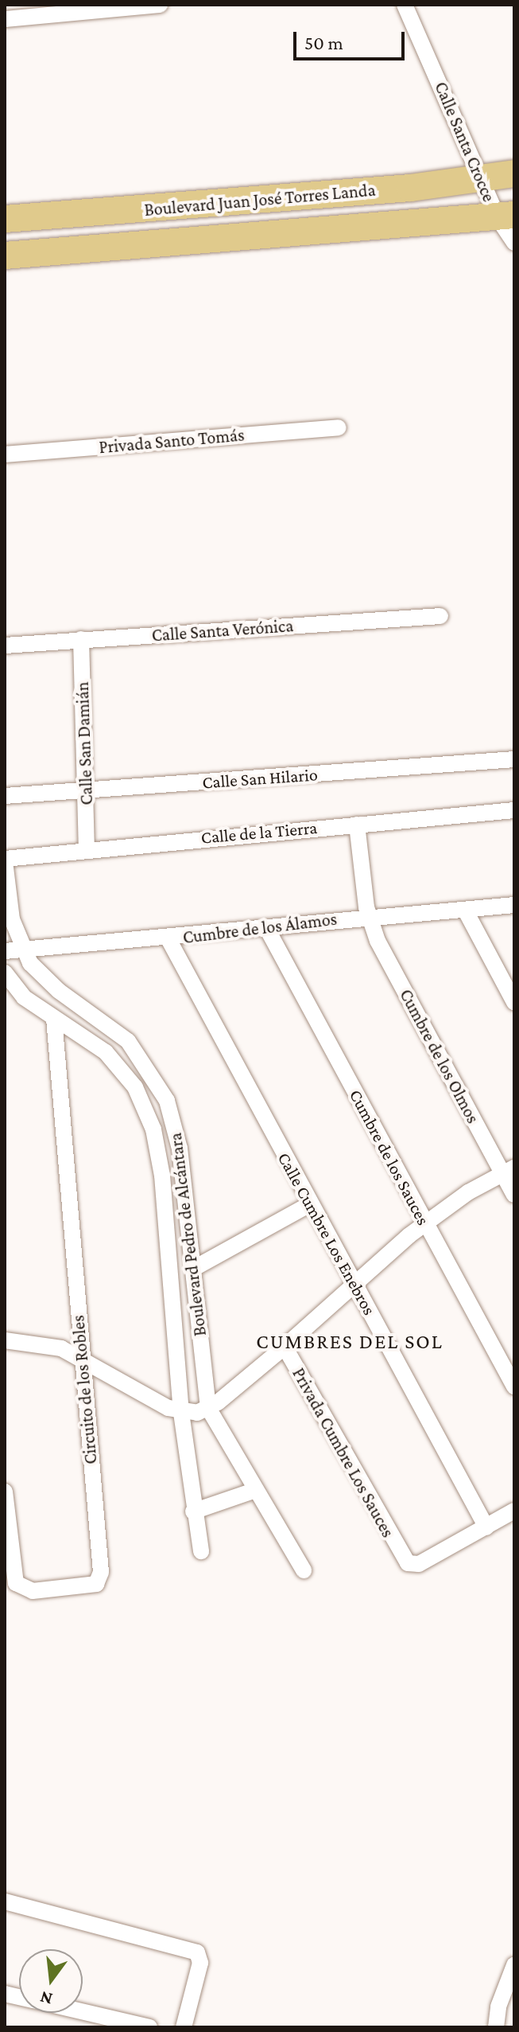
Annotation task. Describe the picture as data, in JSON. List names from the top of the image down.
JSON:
{
  "streets": {
    "main road": ["Boulevard Juan José Torres Landa"],
    "street": [
      "Calle Santa Crocce",
      "Privada Santo Tomás",
      "Calle Santa Verónica",
      "Calle San Damián",
      "Calle San Hilario",
      "Calle de la Tierra",
      "Cumbre de los Álamos",
      "Cumbre de los Olmos",
      "Cumbre de los Sauces",
      "Calle Cumbre Los Enebros",
      "Boulevard Pedro de Alcántara",
      "Circuito de los Robles",
      "Privada Cumbre Los Sauces"
    ]
  },
  "crossings": [
    ["Calle Santa Crocce", "Boulevard Juan José Torres Landa"],
    ["Calle Santa Verónica", "Calle San Damián"],
    ["Calle San Damián", "Calle San Hilario"],
    ["Calle San Damián", "Calle de la Tierra"],
    ["Calle de la Tierra", "Cumbre de los Olmos"],
    ["Calle de la Tierra", "Boulevard Pedro de Alcántara"],
    ["Cumbre de los Álamos", "Cumbre de los Olmos"],
    ["Cumbre de los Álamos", "Cumbre de los Sauces"],
    ["Cumbre de los Álamos", "Calle Cumbre Los Enebros"],
    ["Cumbre de los Álamos", "Boulevard Pedro de Alcántara"],
    ["Calle Cumbre Los Enebros", "Privada Cumbre Los Sauces"],
    ["Boulevard Pedro de Alcántara", "Circuito de los Robles"]
  ],
  "districts": ["CUMBRES DEL SOL"],
  "scale_bar": "50 m",
  "north": "bottom"
}
